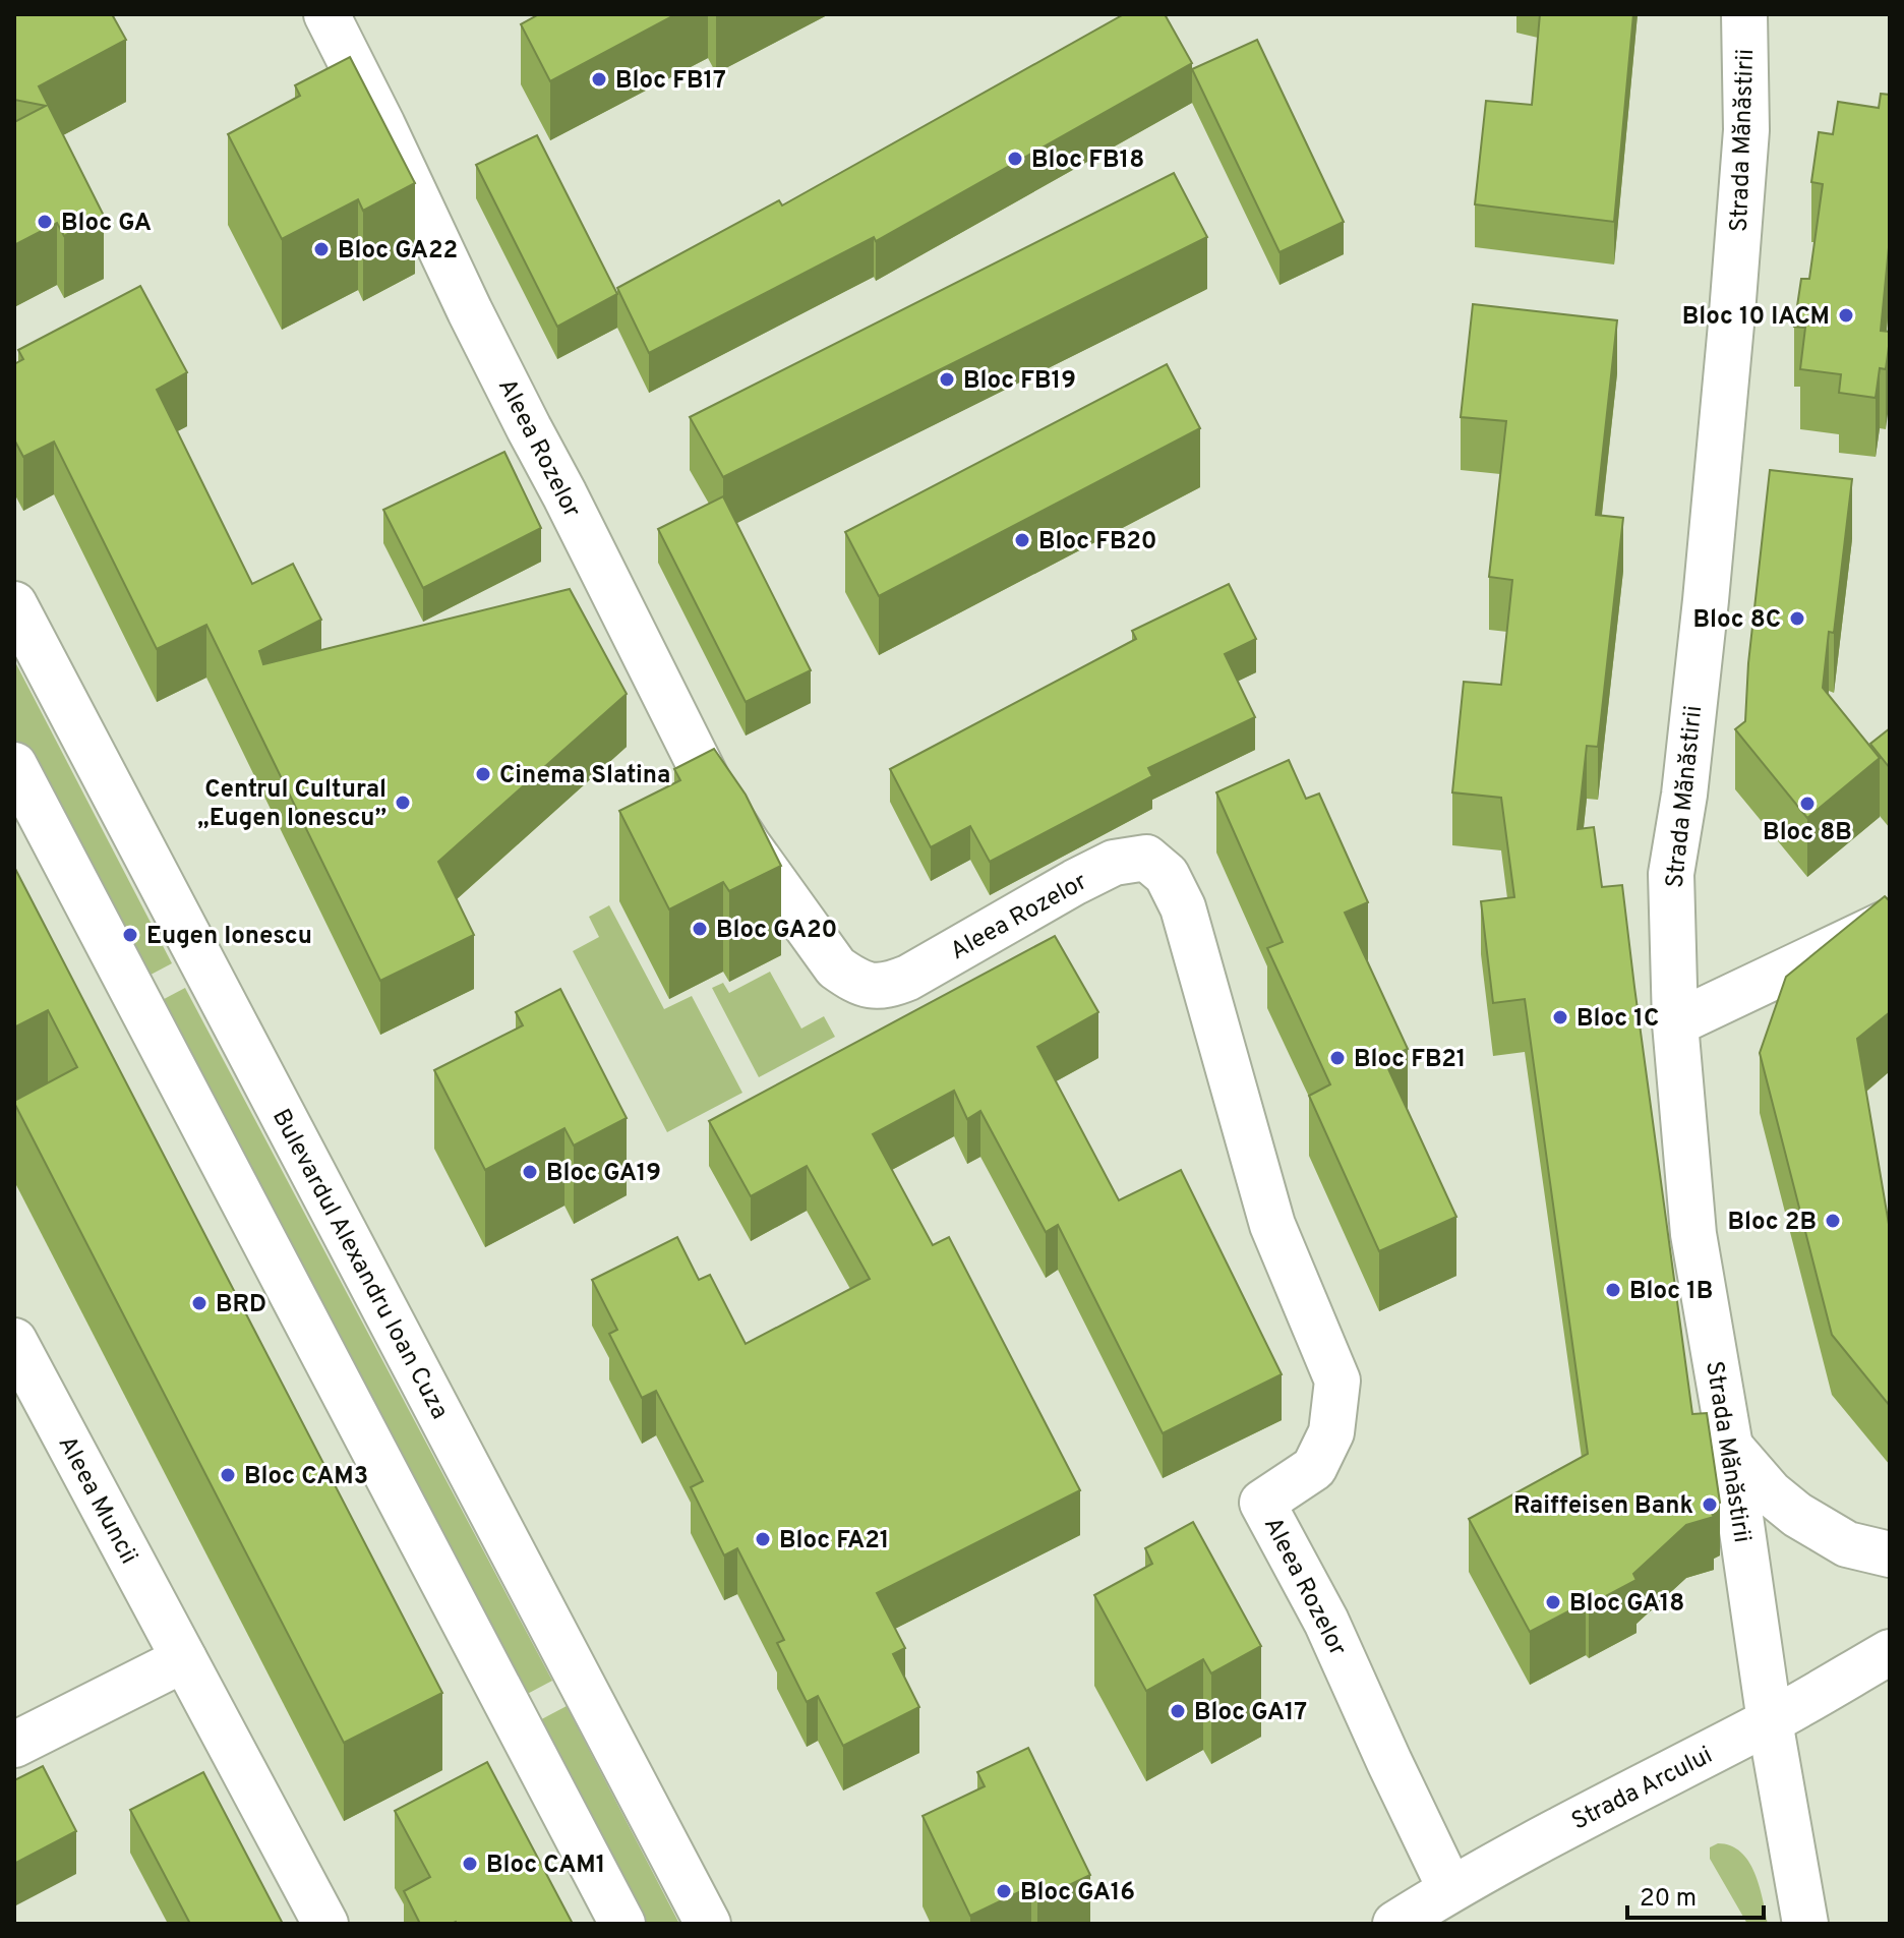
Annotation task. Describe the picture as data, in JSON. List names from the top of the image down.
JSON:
{
  "streets": {
    "street": [
      "Strada Mănăstirii",
      "Aleea Rozelor",
      "Bulevardul Alexandru Ioan Cuza",
      "Aleea Muncii",
      "Strada Arcului"
    ]
  },
  "crossings": [
    ["Strada Mănăstirii", "Strada Arcului"],
    ["Aleea Rozelor", "Strada Arcului"]
  ],
  "places": [
    "Bloc FB17",
    "Bloc FB18",
    "Bloc GA",
    "Bloc GA22",
    "Bloc 10 IACM",
    "Bloc FB19",
    "Bloc FB20",
    "Bloc 8C",
    "Cinema Slatina",
    "Centrul Cultural „Eugen Ionescu”",
    "Bloc 8B",
    "Bloc GA20",
    "Eugen Ionescu",
    "Bloc 1C",
    "Bloc FB21",
    "Bloc GA19",
    "Bloc 2B",
    "Bloc 1B",
    "BRD",
    "Bloc CAM3",
    "Raiffeisen Bank",
    "Bloc FA21",
    "Bloc GA18",
    "Bloc GA17",
    "Bloc CAM1",
    "Bloc GA16"
  ],
  "scale_bar": "20 m"
}
